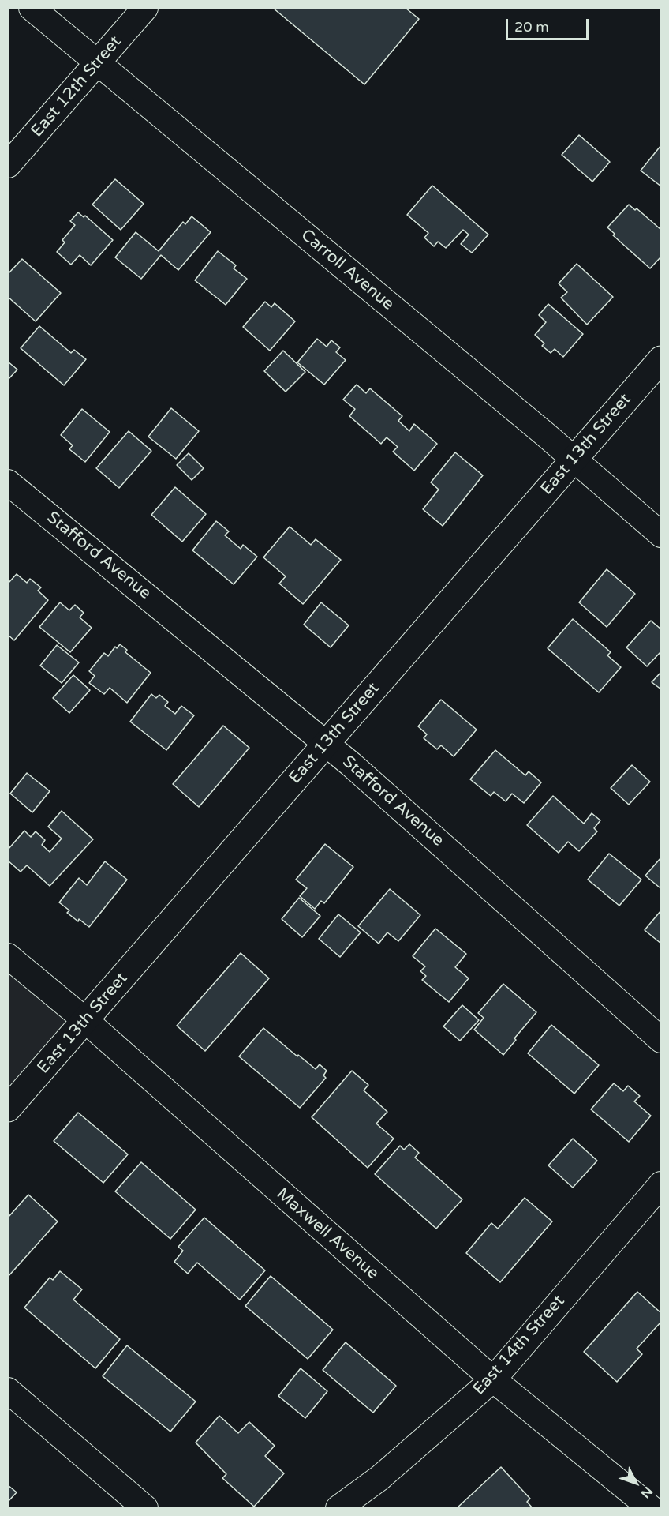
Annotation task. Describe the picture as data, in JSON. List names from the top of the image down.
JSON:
{
  "streets": {
    "main road": ["East 13th Street"],
    "street": [
      "East 12th Street",
      "Carroll Avenue",
      "Stafford Avenue",
      "Maxwell Avenue",
      "East 14th Street"
    ]
  },
  "crossings": [
    ["East 12th Street", "Carroll Avenue"],
    ["Carroll Avenue", "East 13th Street"],
    ["East 13th Street", "Stafford Avenue"],
    ["East 13th Street", "Maxwell Avenue"],
    ["Maxwell Avenue", "East 14th Street"]
  ],
  "scale_bar": "20 m",
  "north": "bottom right"
}
